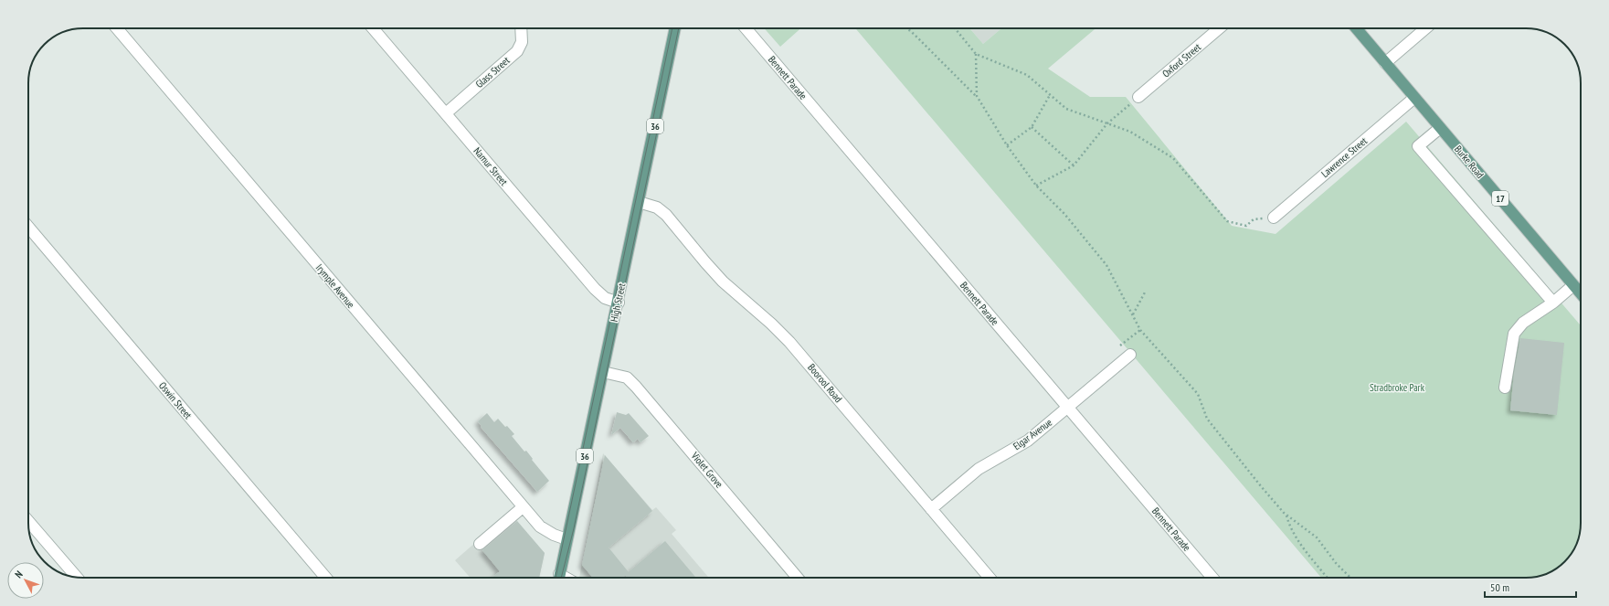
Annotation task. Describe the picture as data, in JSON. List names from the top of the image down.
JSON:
{
  "streets": {
    "main road": [
      "36",
      "Burke Road",
      "17",
      "High Street"
    ],
    "street": [
      "Oxford Street",
      "Glass Street",
      "Bennett Parade",
      "Lawrence Street",
      "Namur Street",
      "Irymple Avenue",
      "Boorool Road",
      "Oswin Street",
      "Elgar Avenue",
      "Violet Grove"
    ]
  },
  "crossings": [
    ["Glass Street", "Namur Street"],
    ["Bennett Parade", "Elgar Avenue"],
    ["Lawrence Street", "Burke Road"],
    ["Namur Street", "High Street"],
    ["Irymple Avenue", "High Street"],
    ["High Street", "Boorool Road"],
    ["High Street", "Violet Grove"],
    ["Boorool Road", "Elgar Avenue"]
  ],
  "parks": ["Stradbroke Park"],
  "scale_bar": "50 m",
  "north": "top left"
}
